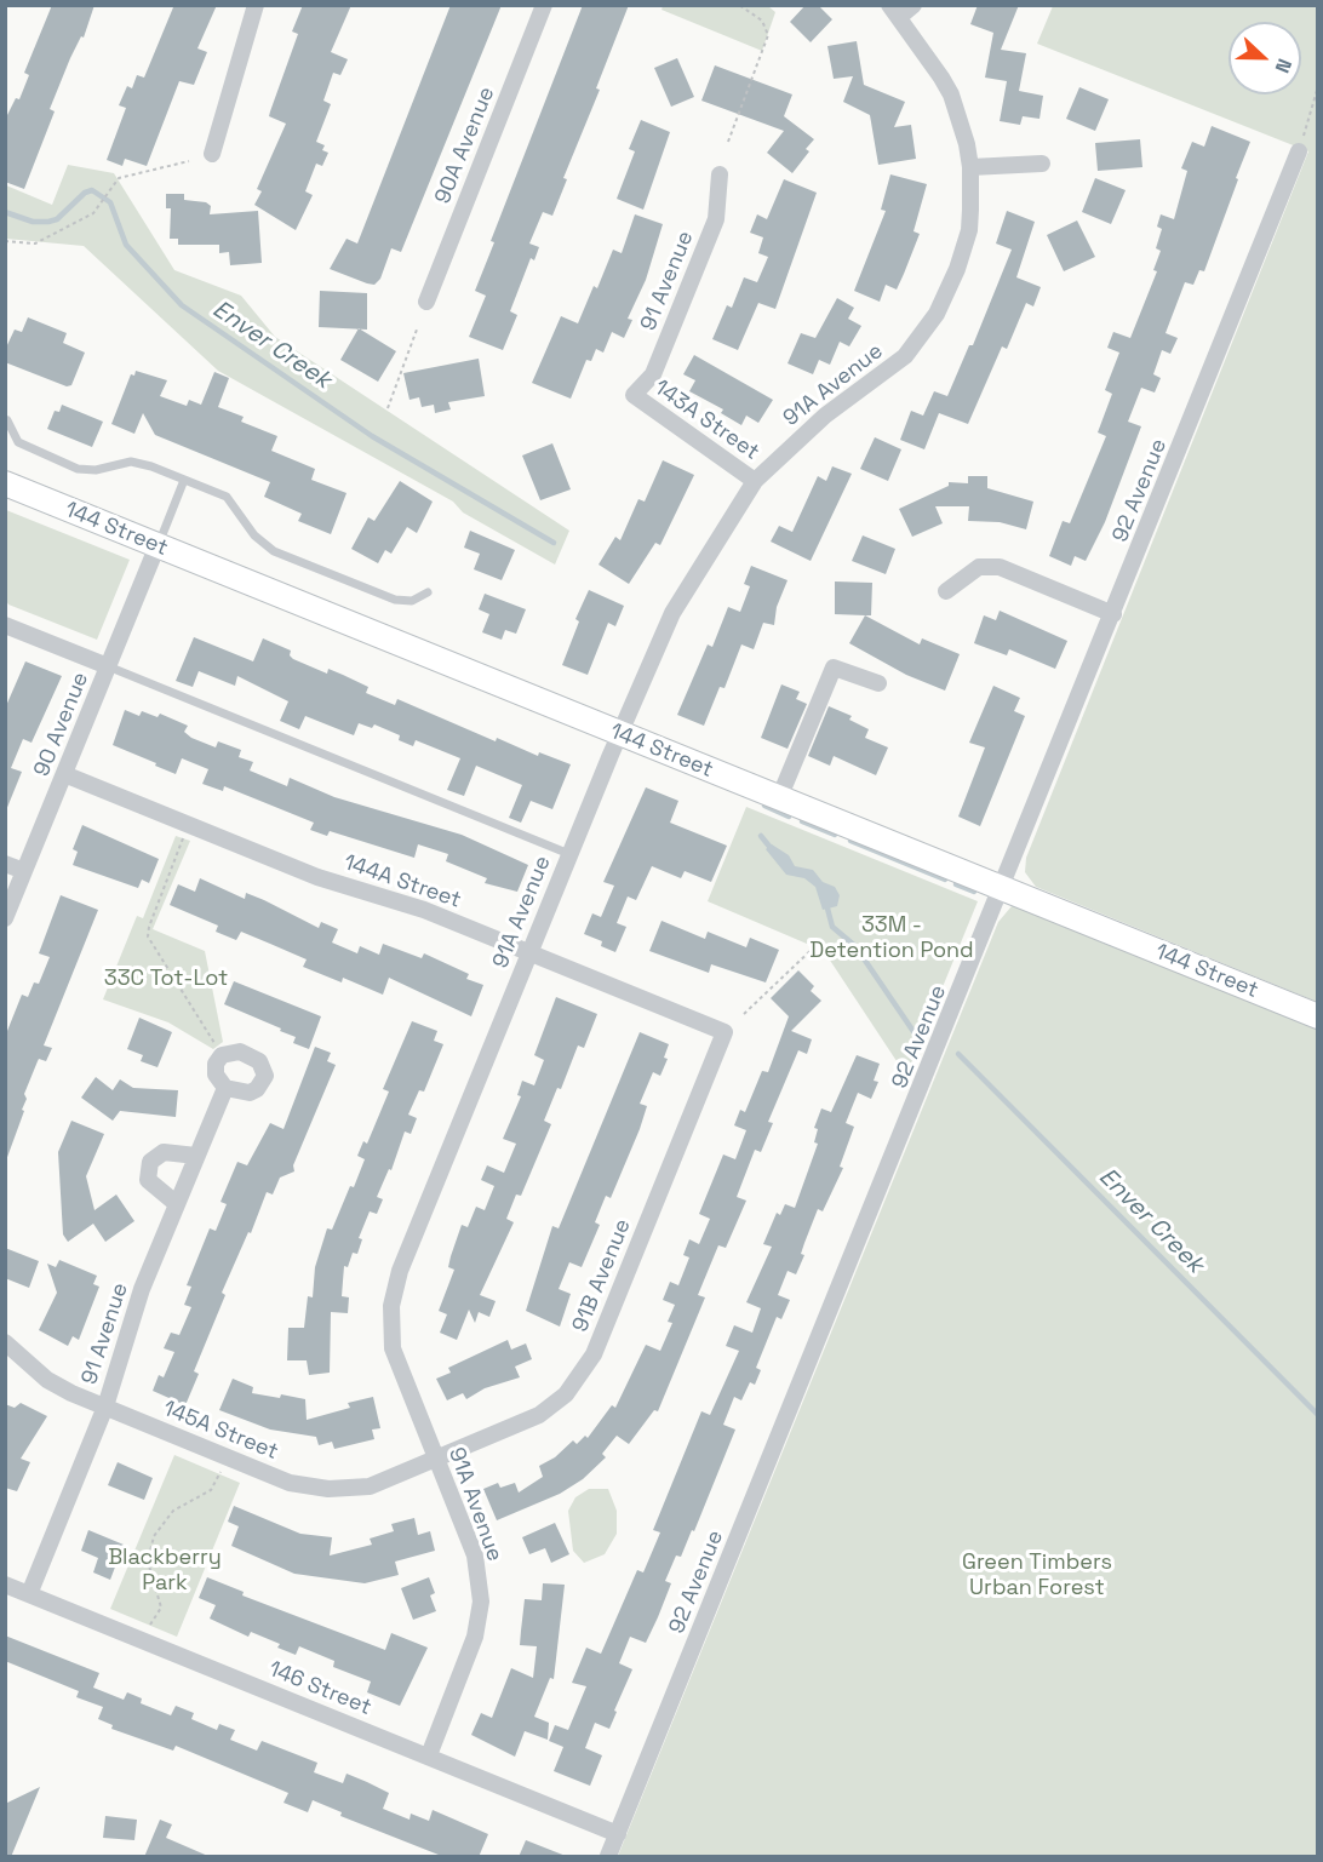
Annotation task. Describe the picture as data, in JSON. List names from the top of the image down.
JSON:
{
  "streets": {
    "main road": ["144 Street"],
    "street": [
      "90A Avenue",
      "91 Avenue",
      "91A Avenue",
      "143A Street",
      "92 Avenue",
      "90 Avenue",
      "144A Street",
      "91B Avenue",
      "145A Street",
      "146 Street"
    ]
  },
  "crossings": [
    ["91 Avenue", "143A Street"],
    ["91 Avenue", "145A Street"],
    ["91 Avenue", "146 Street"],
    ["91A Avenue", "143A Street"],
    ["91A Avenue", "144 Street"],
    ["91A Avenue", "144A Street"],
    ["91A Avenue", "91B Avenue"],
    ["91A Avenue", "145A Street"],
    ["91A Avenue", "146 Street"],
    ["92 Avenue", "144 Street"],
    ["92 Avenue", "146 Street"],
    ["144 Street", "90 Avenue"],
    ["90 Avenue", "144A Street"],
    ["144A Street", "91B Avenue"],
    ["91B Avenue", "145A Street"]
  ],
  "water": ["Enver Creek"],
  "parks": [
    "33M - Detention Pond",
    "33C Tot-Lot",
    "Blackberry Park",
    "Green Timbers Urban Forest"
  ],
  "north": "right"
}
